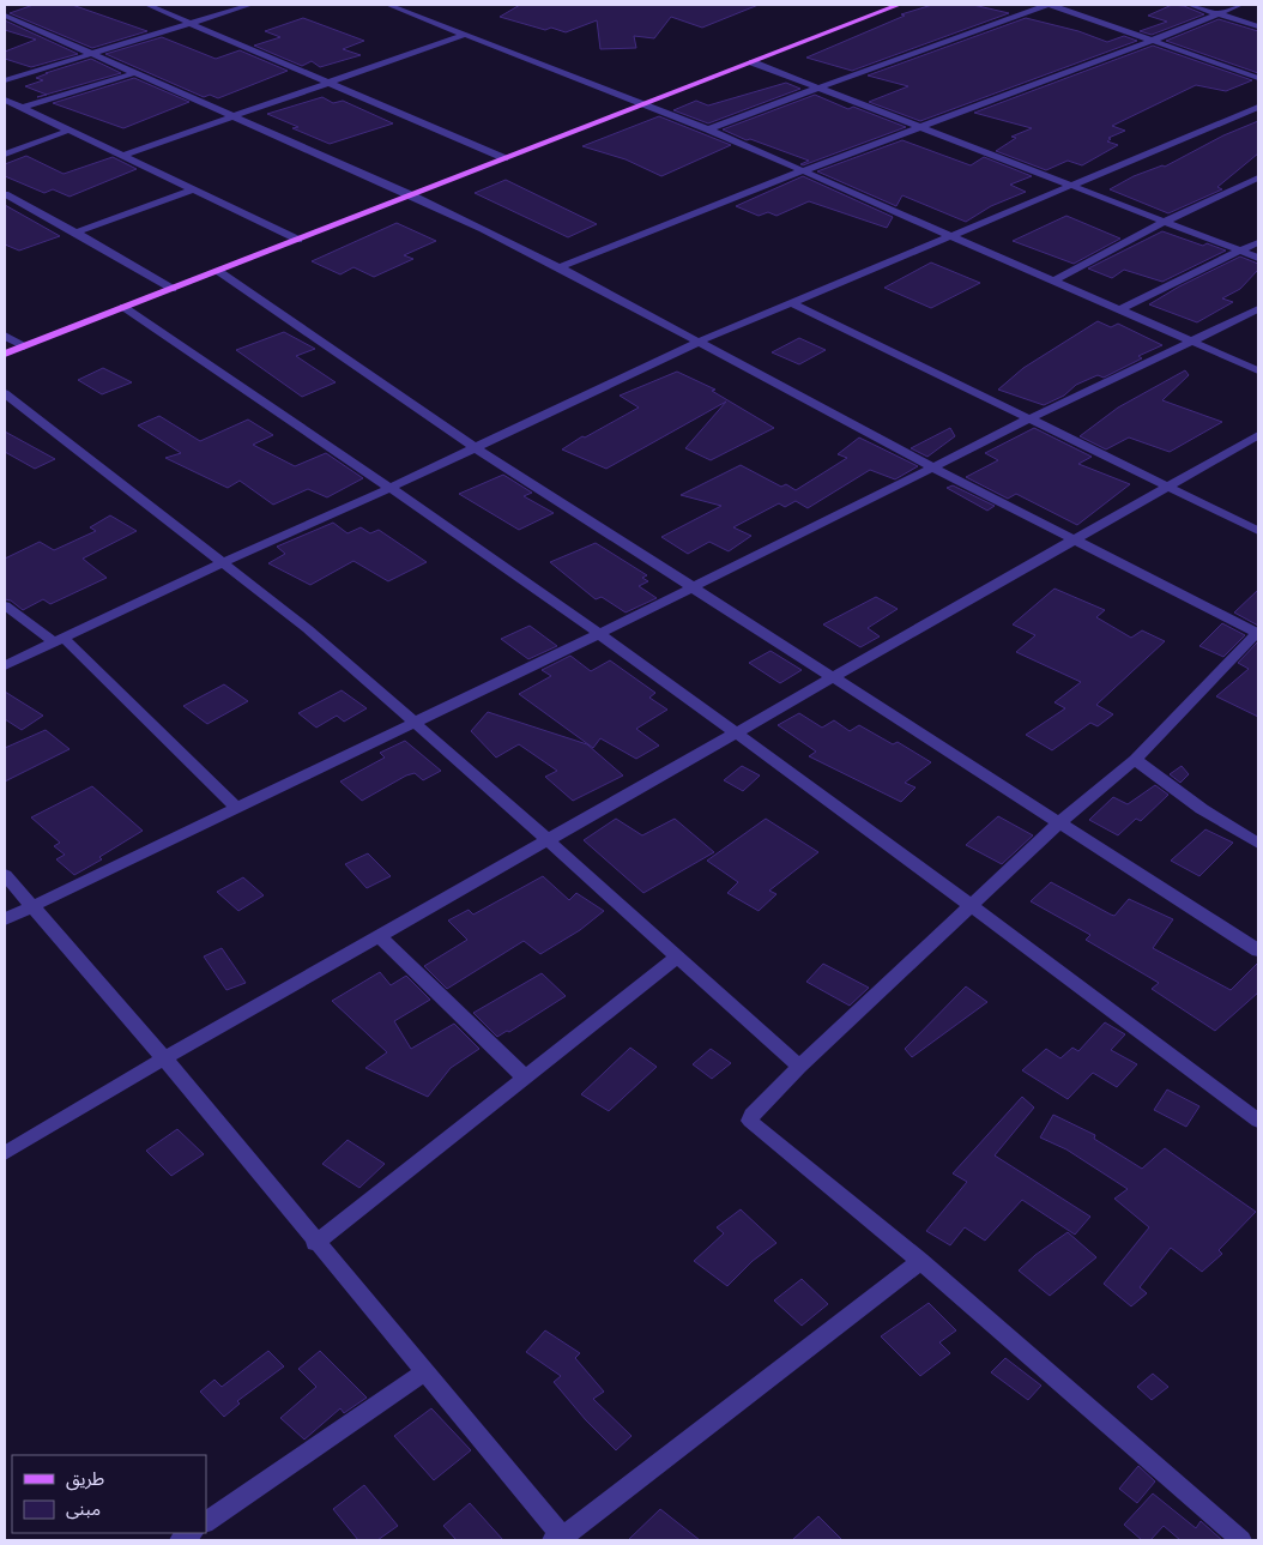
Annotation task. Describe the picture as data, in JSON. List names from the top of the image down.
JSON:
{
  "legend": ["طريق", "مبنى"]
}
